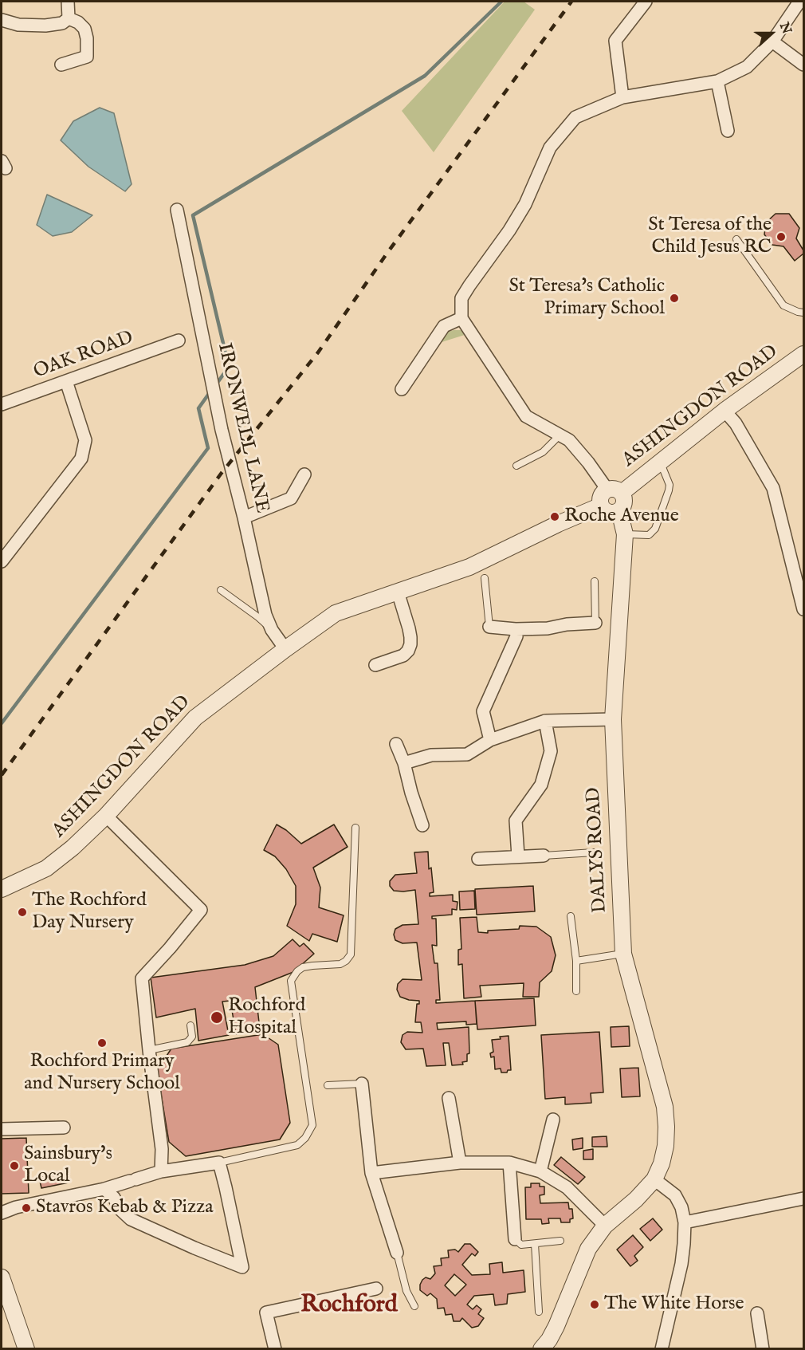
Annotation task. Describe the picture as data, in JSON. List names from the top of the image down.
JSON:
{
  "streets": {
    "street": [
      "OAK ROAD",
      "ASHINGDON ROAD",
      "IRONWELL LANE",
      "DALYS ROAD"
    ]
  },
  "crossings": [
    ["ASHINGDON ROAD", "IRONWELL LANE"],
    ["ASHINGDON ROAD", "DALYS ROAD"]
  ],
  "districts": ["Rochford"],
  "places": [
    "St Teresa of the Child Jesus RC",
    "St Teresa's Catholic Primary School",
    "Roche Avenue",
    "The Rochford Day Nursery",
    "Rochford Hospital",
    "Rochford Primary and Nursery School",
    "Sainsbury's Local",
    "Stavros Kebab & Pizza",
    "The White Horse"
  ],
  "north": "right"
}
